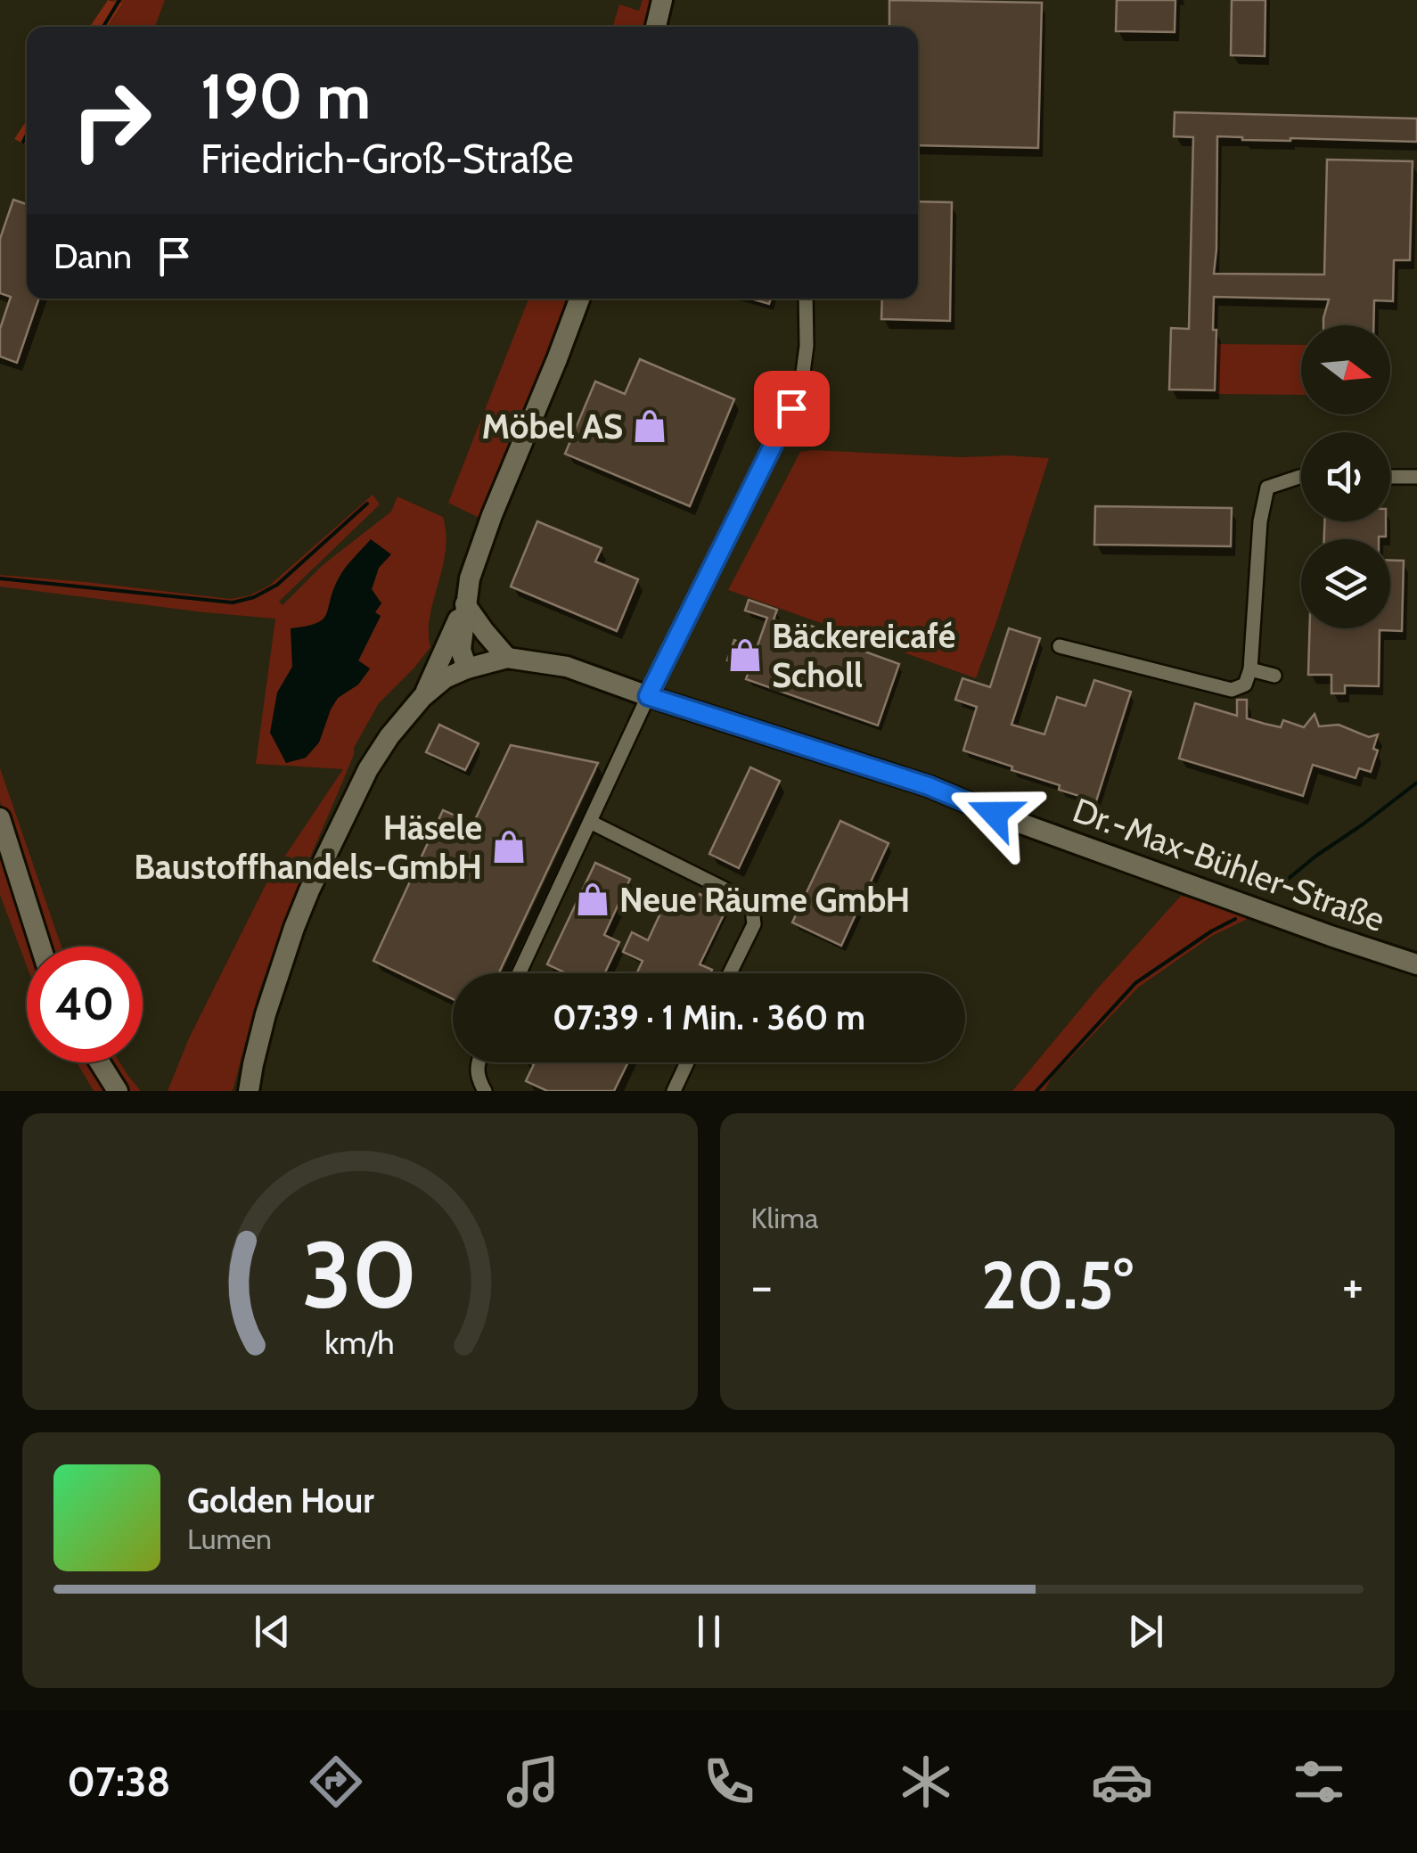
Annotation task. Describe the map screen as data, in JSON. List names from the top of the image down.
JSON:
{
  "streets": {
    "street": ["Dr.-Max-Bühler-Straße"]
  },
  "places": {
    "shop": [
      "Möbel AS",
      "Bäckereicafé Scholl",
      "Häsele Baustoffhandels-GmbH",
      "Neue Räume GmbH"
    ]
  },
  "north": "right",
  "page": {
    "turn": ["190 m", "Friedrich-Groß-Straße"],
    "then": "Dann",
    "limit": "40",
    "trip": "07:39 · 1 Min. · 360 m",
    "tile": "Klima",
    "heat": ["−", "20.5°", "+"],
    "song": ["Golden Hour", "Lumen"],
    "tabs": "07:38",
    "gauge": ["30", "km/h"]
  }
}
